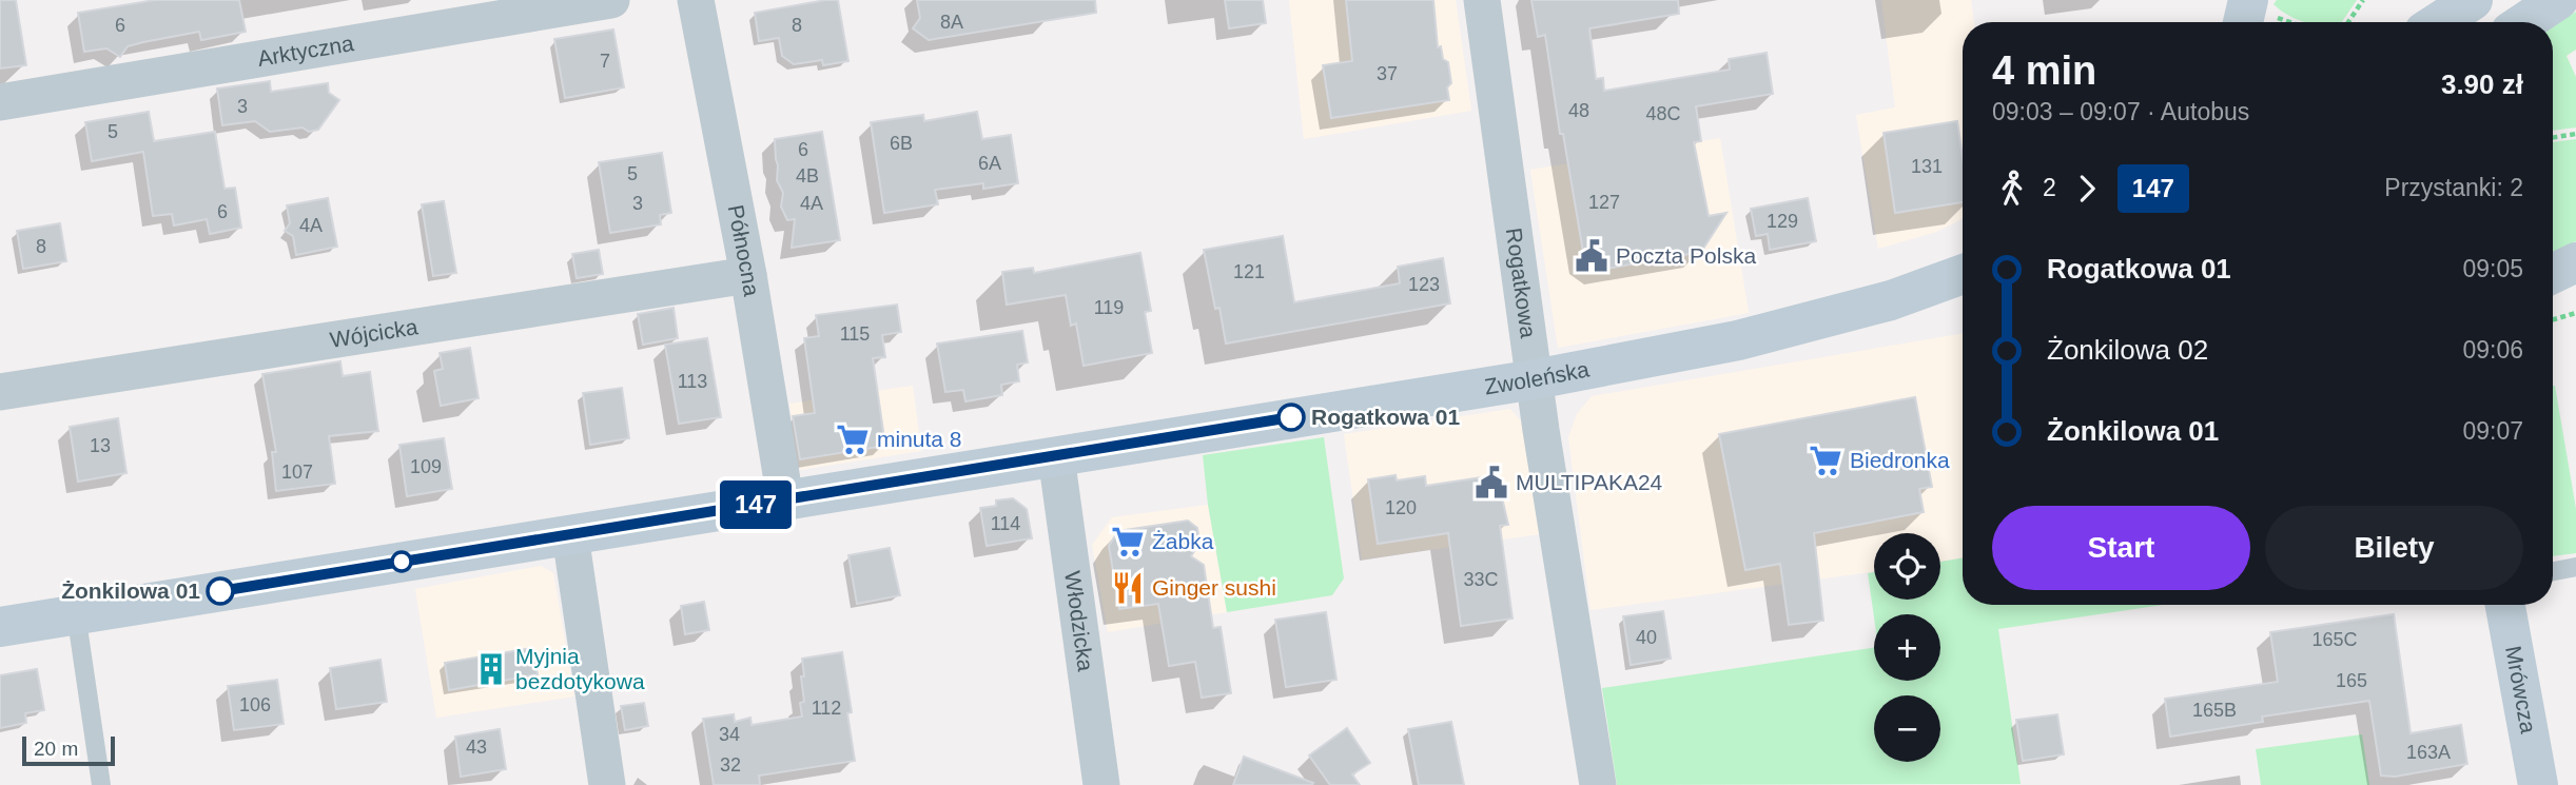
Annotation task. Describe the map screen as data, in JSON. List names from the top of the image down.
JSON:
{
  "streets": {
    "street": [
      "Arktyczna",
      "Północna",
      "Rogatkowa",
      "Wójcicka",
      "Zwoleńska",
      "Włodzicka",
      "Mrówcza"
    ]
  },
  "crossings": [
    ["Północna", "Wójcicka"],
    ["Północna", "Zwoleńska"],
    ["Rogatkowa", "Zwoleńska"],
    ["Zwoleńska", "Włodzicka"]
  ],
  "places": {
    "public building": ["Poczta Polska", "MULTIPAKA24"],
    "other": ["Rogatkowa 01", "Żonkilowa 01"],
    "supermarket": ["minuta 8", "Biedronka", "Żabka"],
    "restaurant": ["Ginger sushi"],
    "building": ["Myjnia bezdotykowa"]
  },
  "lines": ["bus line 147"],
  "house_numbers": [
    "8A",
    "6",
    "8",
    "7",
    "37",
    "3",
    "48",
    "48C",
    "5",
    "6B",
    "6",
    "6A",
    "131",
    "5",
    "4B",
    "127",
    "3",
    "4A",
    "6",
    "129",
    "4A",
    "8",
    "121",
    "123",
    "119",
    "115",
    "113",
    "13",
    "109",
    "107",
    "120",
    "114",
    "33C",
    "40",
    "165C",
    "165",
    "106",
    "112",
    "165B",
    "34",
    "43",
    "163A",
    "32"
  ],
  "scale_bar": "20 m",
  "page": {
    "on_map": "147",
    "heading": ["4 min", "09:03 – 09:07 · Autobus", "3.90 zł"],
    "legs": ["2", "147", "Przystanki: 2"],
    "list": [
      {
        "name": "Rogatkowa 01",
        "value": "09:05"
      },
      {
        "name": "Żonkilowa 02",
        "value": "09:06"
      },
      {
        "name": "Żonkilowa 01",
        "value": "09:07"
      }
    ],
    "buttons": ["Start", "Bilety"],
    "map_buttons": ["+", "−"],
    "scale": "20 m"
  }
}
